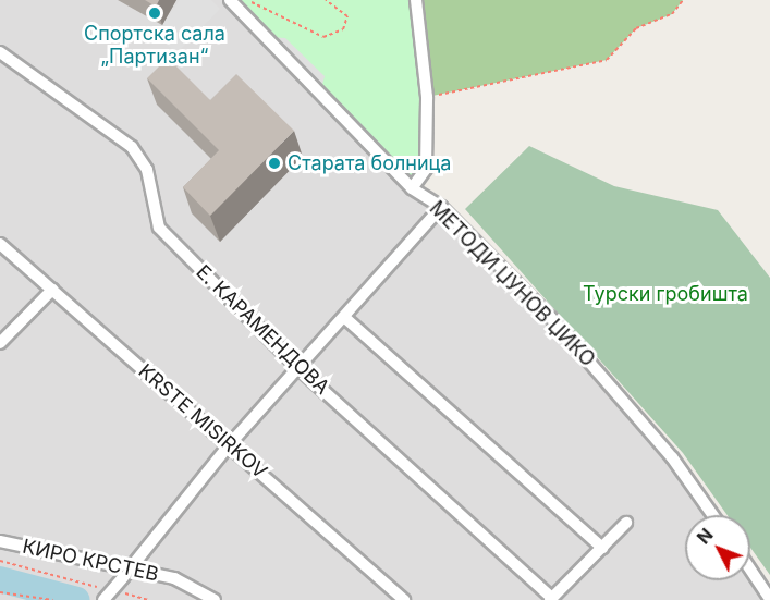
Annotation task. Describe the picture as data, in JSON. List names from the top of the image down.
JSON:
{
  "streets": {
    "street": [
      "МЕТОДИ ЏУНОВ ЏИКО",
      "Е. КАРАМЕНДОВА",
      "KRSTE MISIRKOV",
      "КИРО КРСТЕВ"
    ]
  },
  "parks": ["Турски гробишта"],
  "places": ["Спортска сала „Партизан“", "Старата болница"],
  "north": "top left"
}
